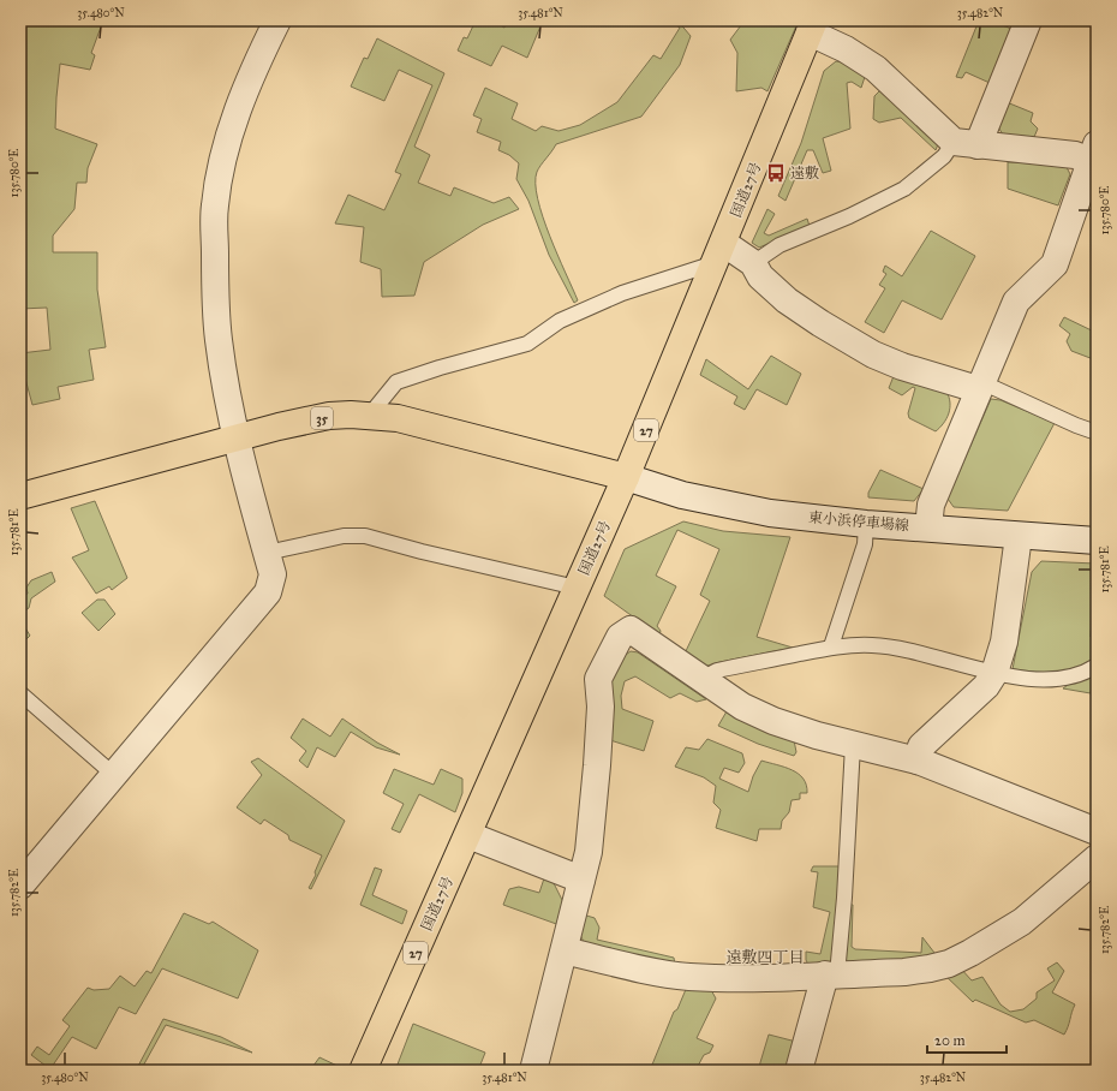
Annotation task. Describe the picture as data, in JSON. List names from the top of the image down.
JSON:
{
  "streets": {
    "main road": ["国道27号", "35", "27"],
    "street": ["東小浜停車場線"]
  },
  "crossings": [
    ["国道27号", "35"],
    ["国道27号", "東小浜停車場線"],
    ["35", "東小浜停車場線"]
  ],
  "districts": ["遠敷四丁目"],
  "places": {
    "bus stop": ["遠敷"]
  },
  "scale_bar": "20 m",
  "coordinates": [
    "35.480°N",
    "35.481°N",
    "35.482°N",
    "135.780°E",
    "135.781°E",
    "135.782°E"
  ]
}
